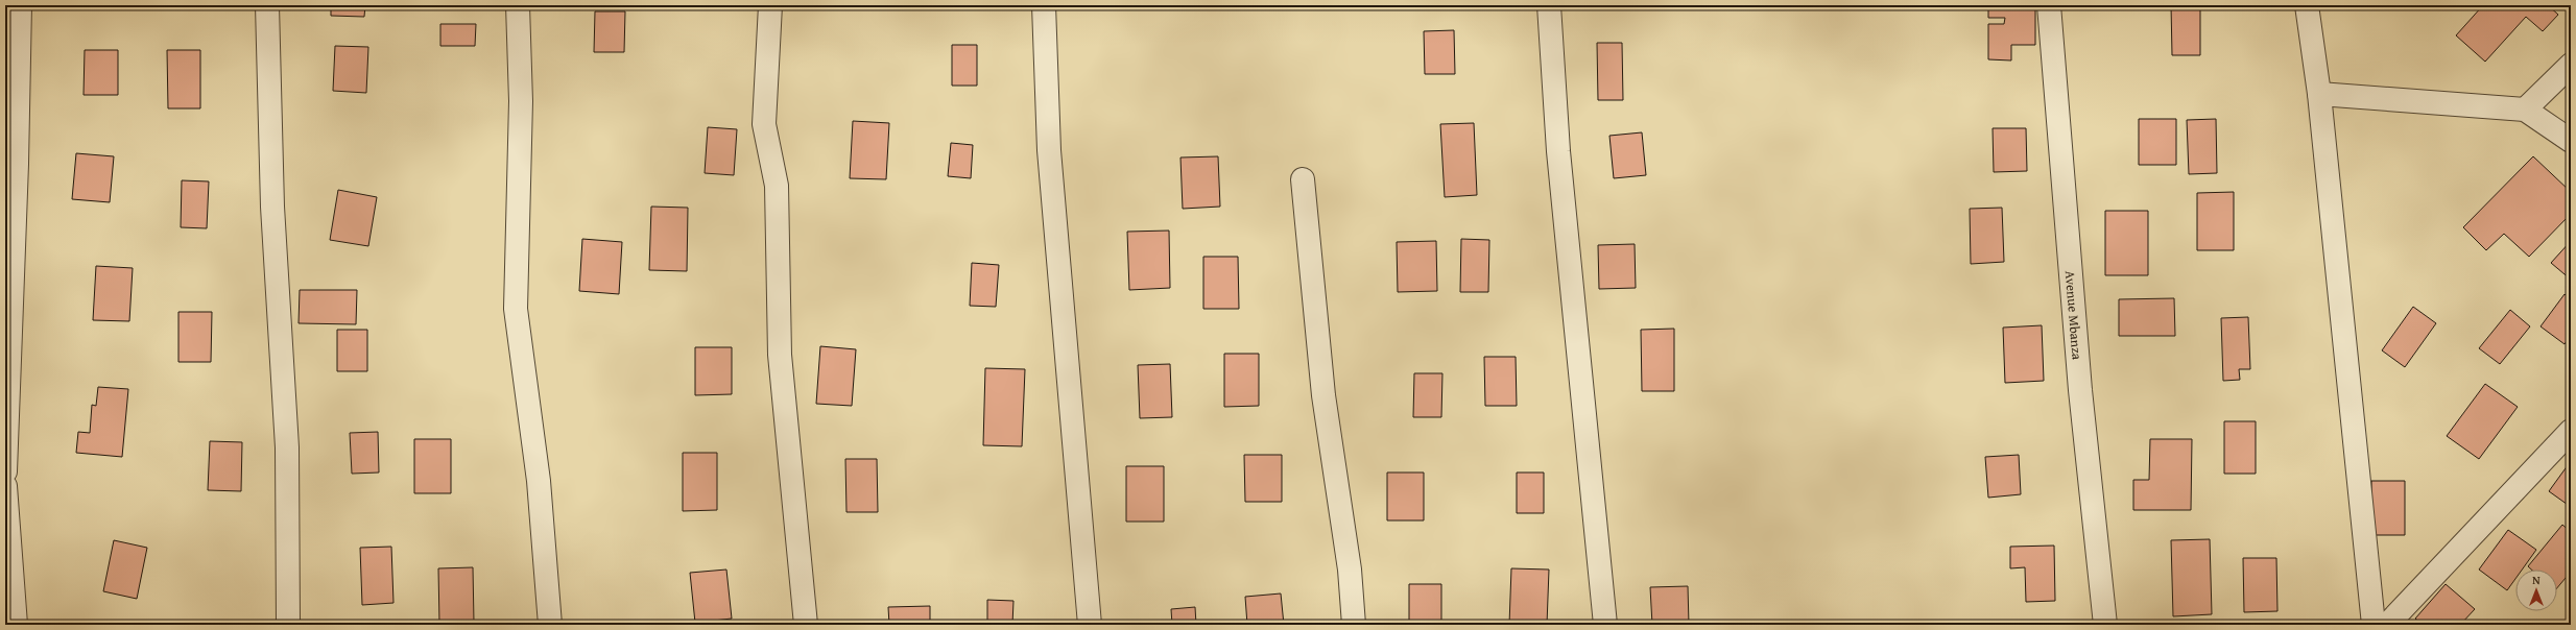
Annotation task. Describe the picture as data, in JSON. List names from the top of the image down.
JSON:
{
  "streets": {
    "street": ["Avenue Mbanza"]
  },
  "north": "top"
}
